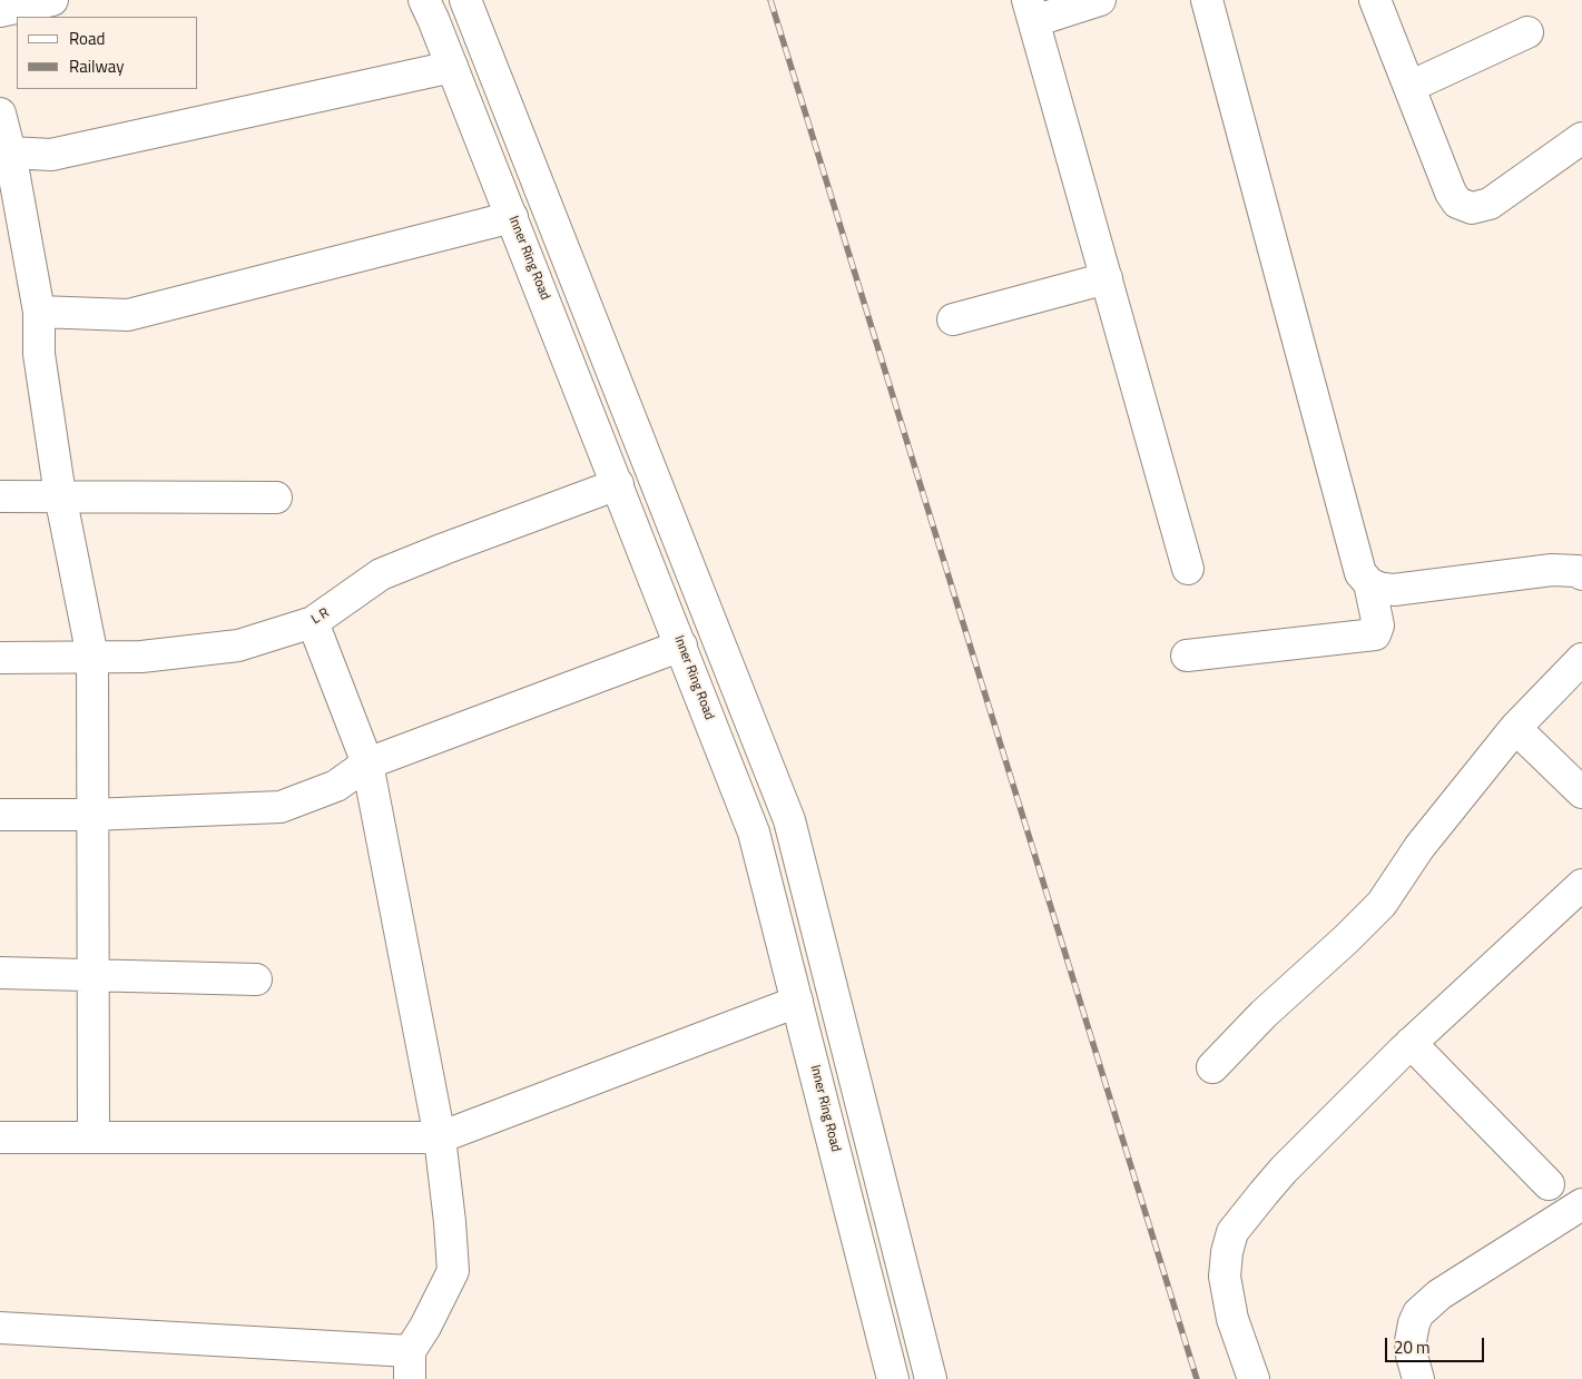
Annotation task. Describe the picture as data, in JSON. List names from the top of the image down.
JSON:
{
  "streets": {
    "street": ["Inner Ring Road", "L R"]
  },
  "crossings": [
    ["Inner Ring Road", "L R"]
  ],
  "legend": ["Road", "Railway"],
  "scale_bar": "20 m"
}
